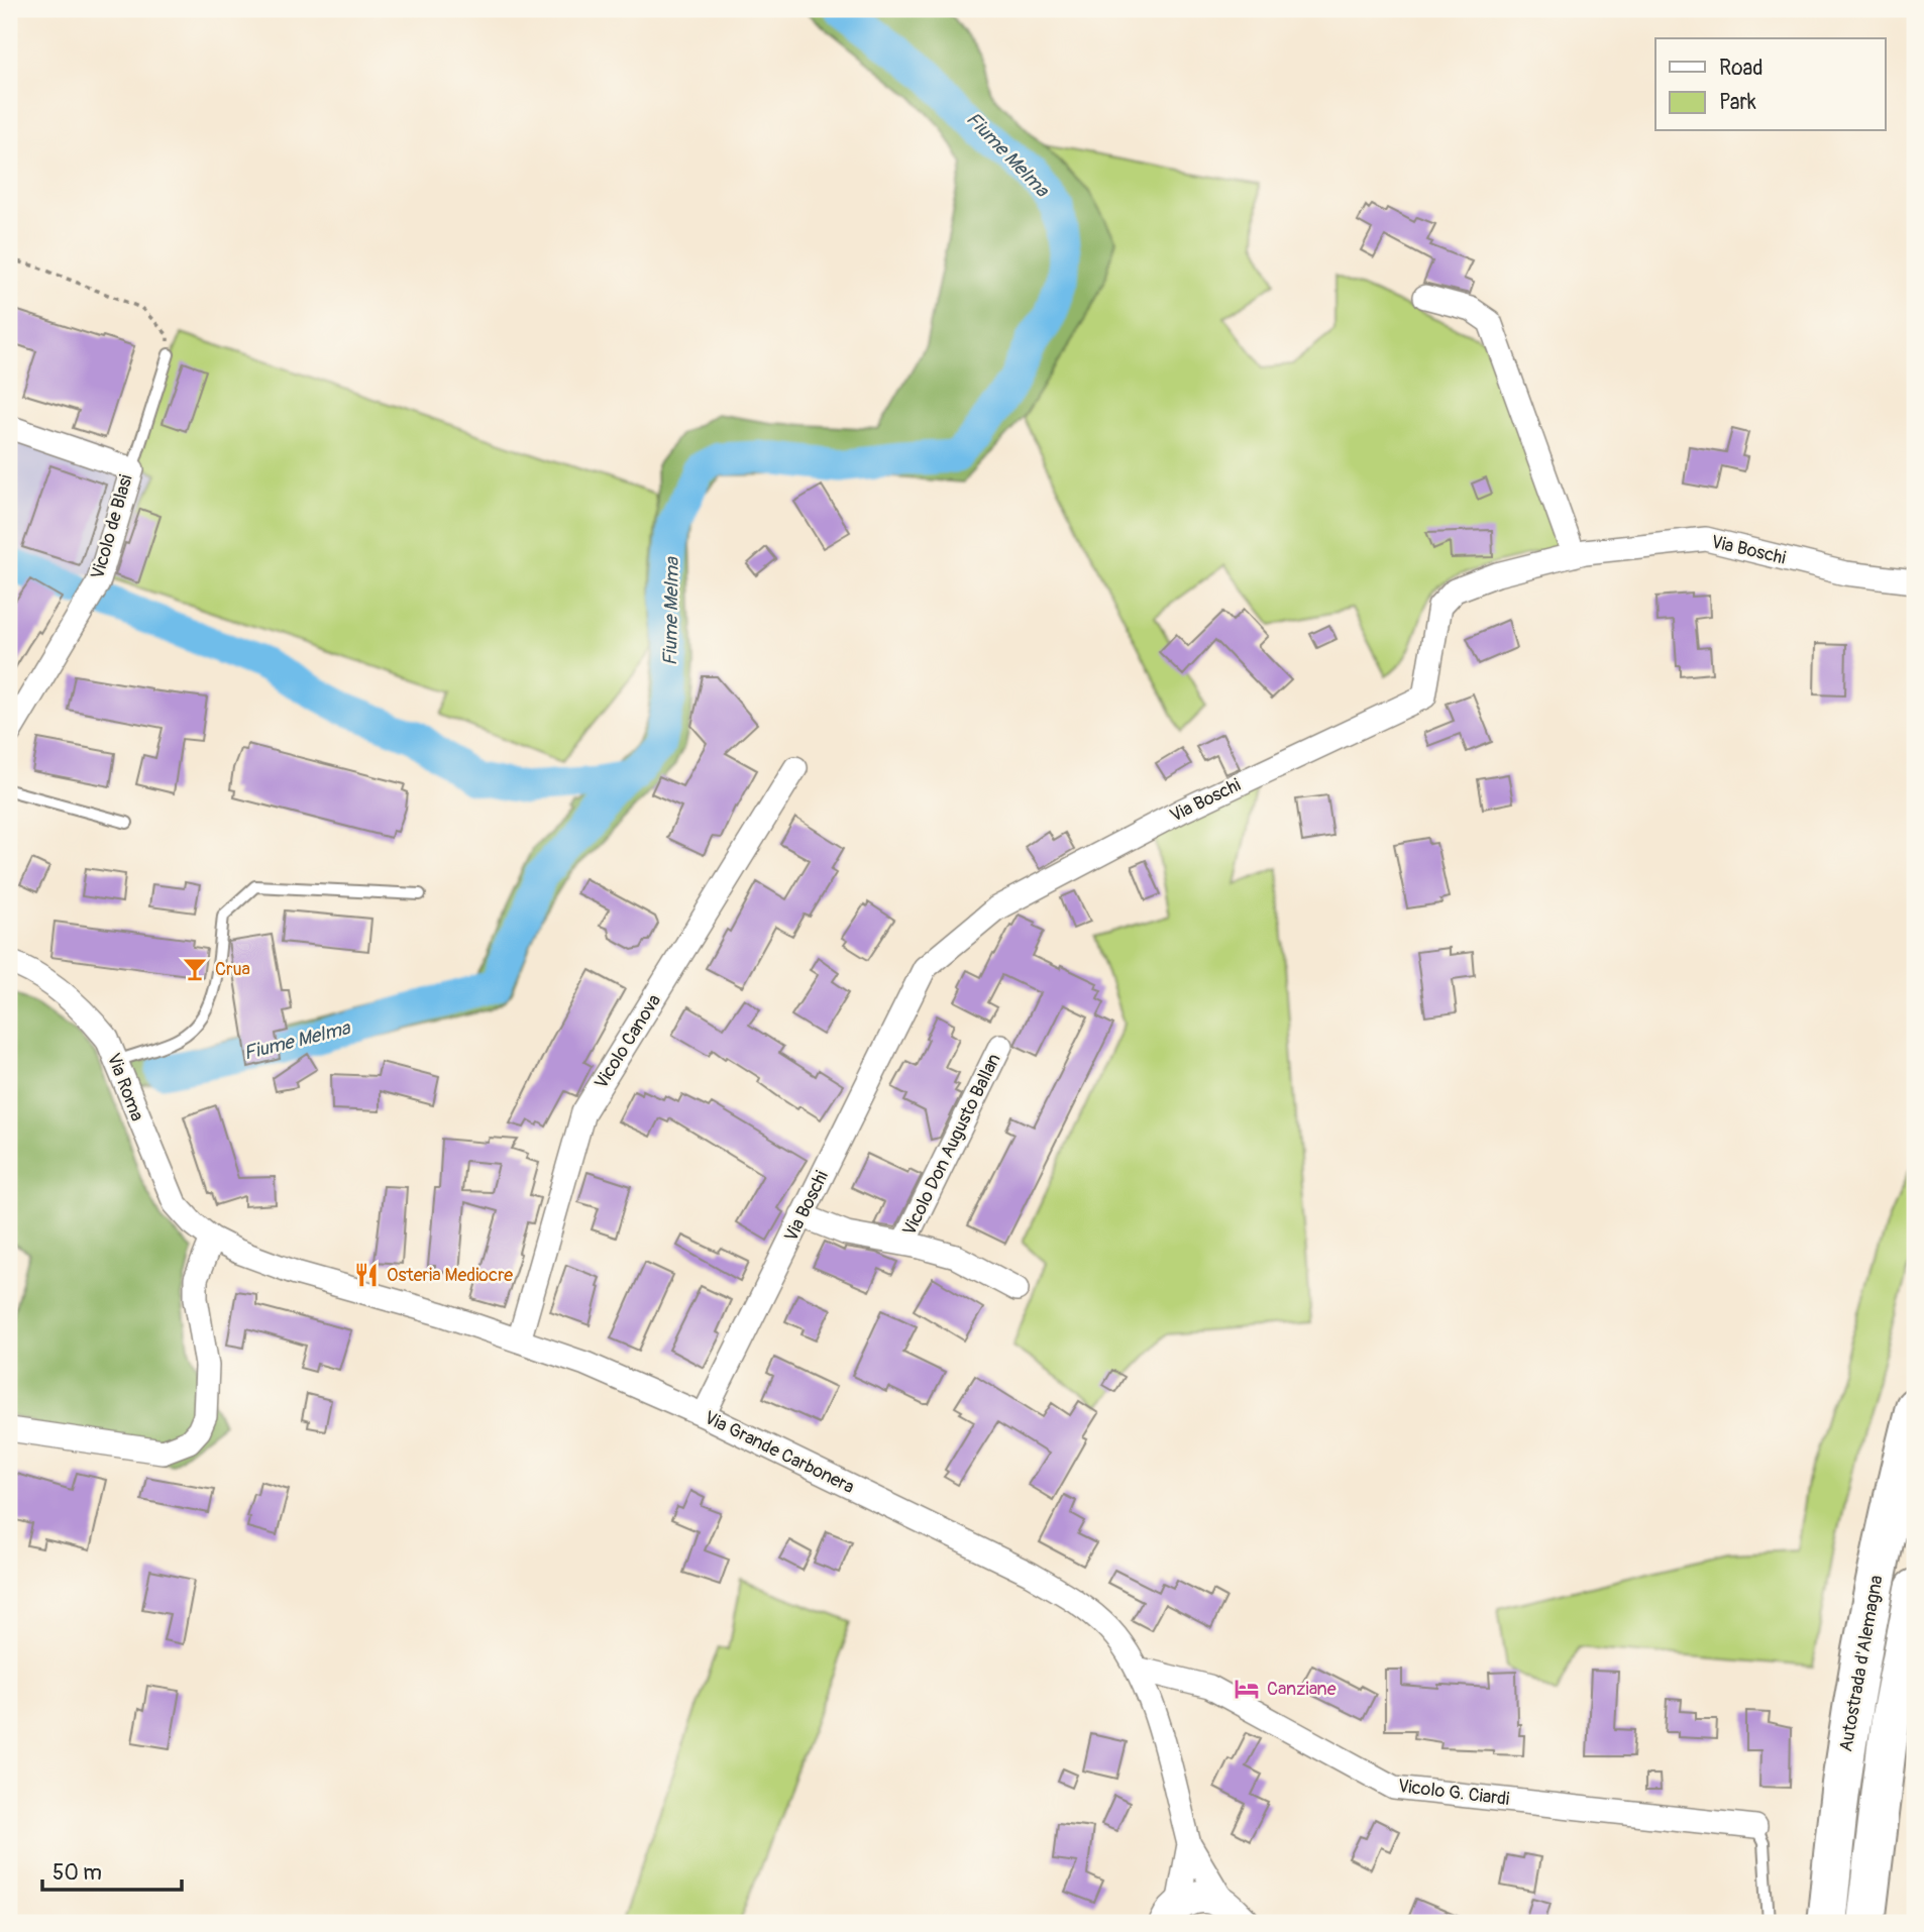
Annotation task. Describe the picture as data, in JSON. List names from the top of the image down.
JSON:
{
  "streets": {
    "highway": ["Autostrada d'Alemagna"],
    "street": [
      "Vicolo de Blasi",
      "Via Boschi",
      "Vicolo Canova",
      "Via Roma",
      "Vicolo Don Augusto Ballan",
      "Via Grande Carbonera",
      "Vicolo G. Ciardi"
    ]
  },
  "crossings": [
    ["Via Boschi", "Vicolo Don Augusto Ballan"],
    ["Via Boschi", "Via Grande Carbonera"],
    ["Vicolo Canova", "Via Grande Carbonera"],
    ["Via Roma", "Via Grande Carbonera"],
    ["Via Grande Carbonera", "Vicolo G. Ciardi"]
  ],
  "water": ["Fiume Melma"],
  "places": {
    "bar": ["Crua"],
    "restaurant": ["Osteria Mediocre"],
    "hotel": ["Canziane"]
  },
  "legend": ["Road", "Park"],
  "scale_bar": "50 m"
}
